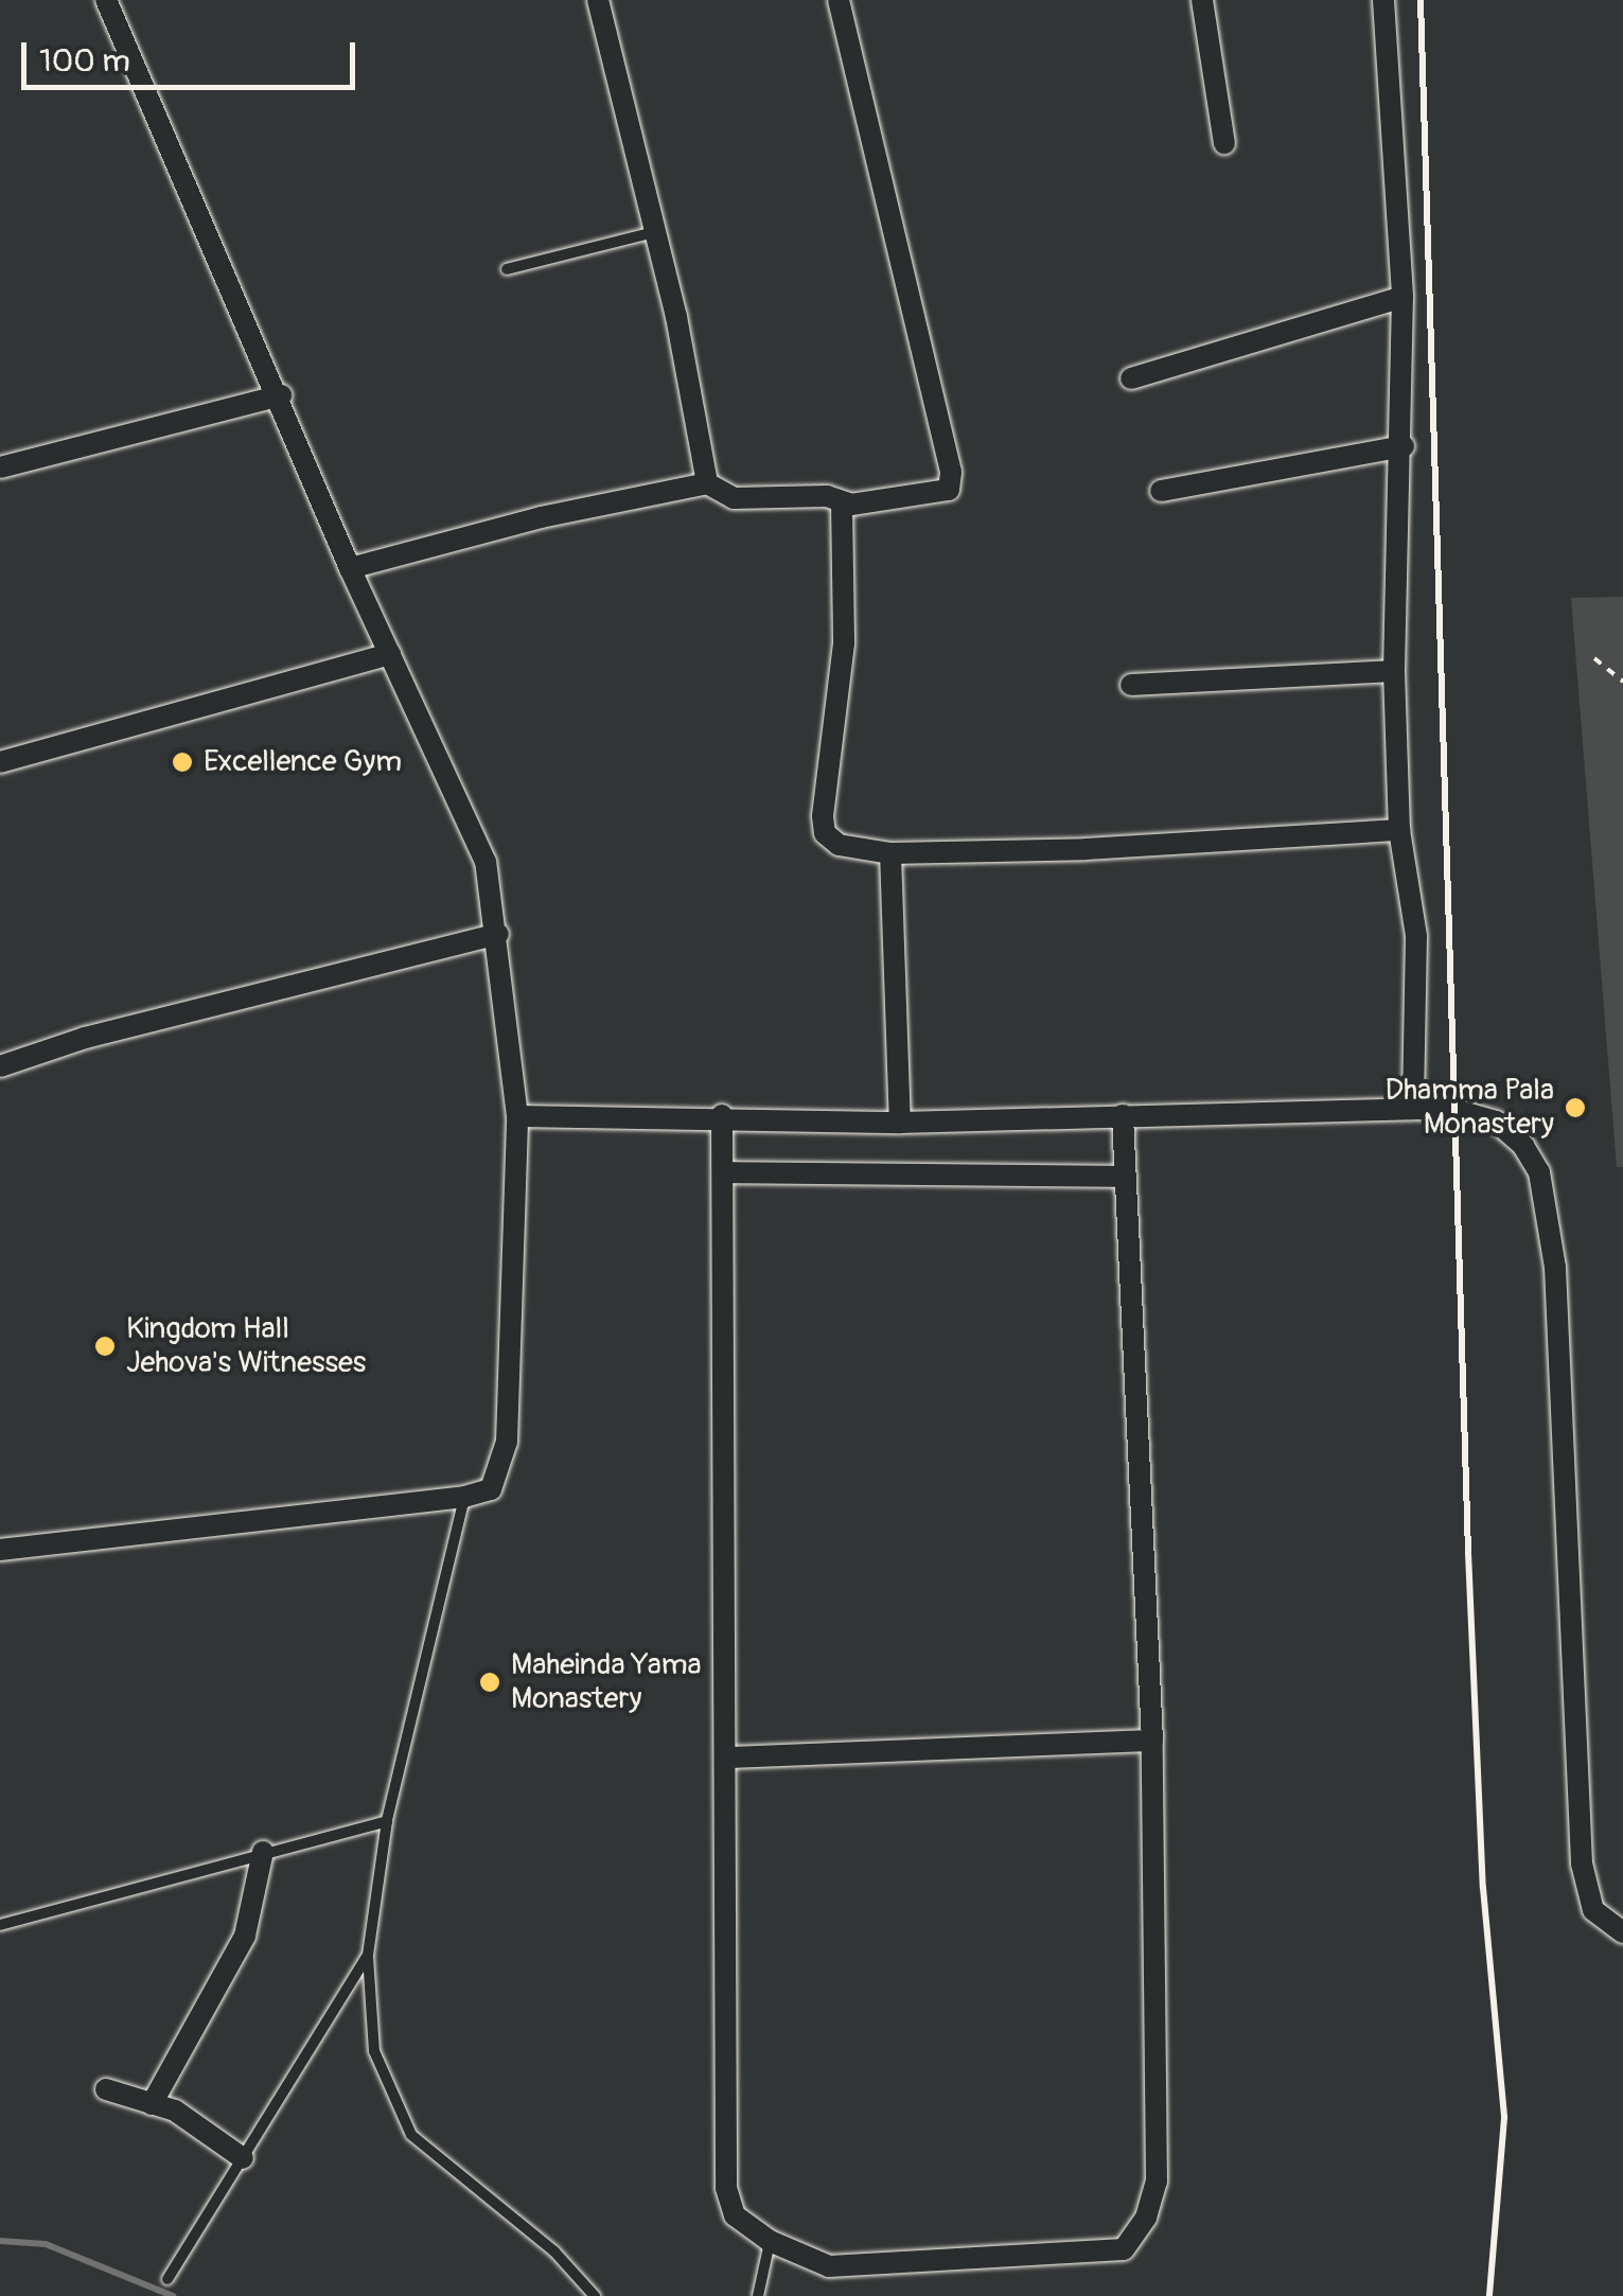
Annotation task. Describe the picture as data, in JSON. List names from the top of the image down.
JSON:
{
  "places": [
    "Excellence Gym",
    "Dhamma Pala Monastery",
    "Kingdom Hall Jehova's Witnesses",
    "Maheinda Yama Monastery"
  ],
  "scale_bar": "100 m"
}
